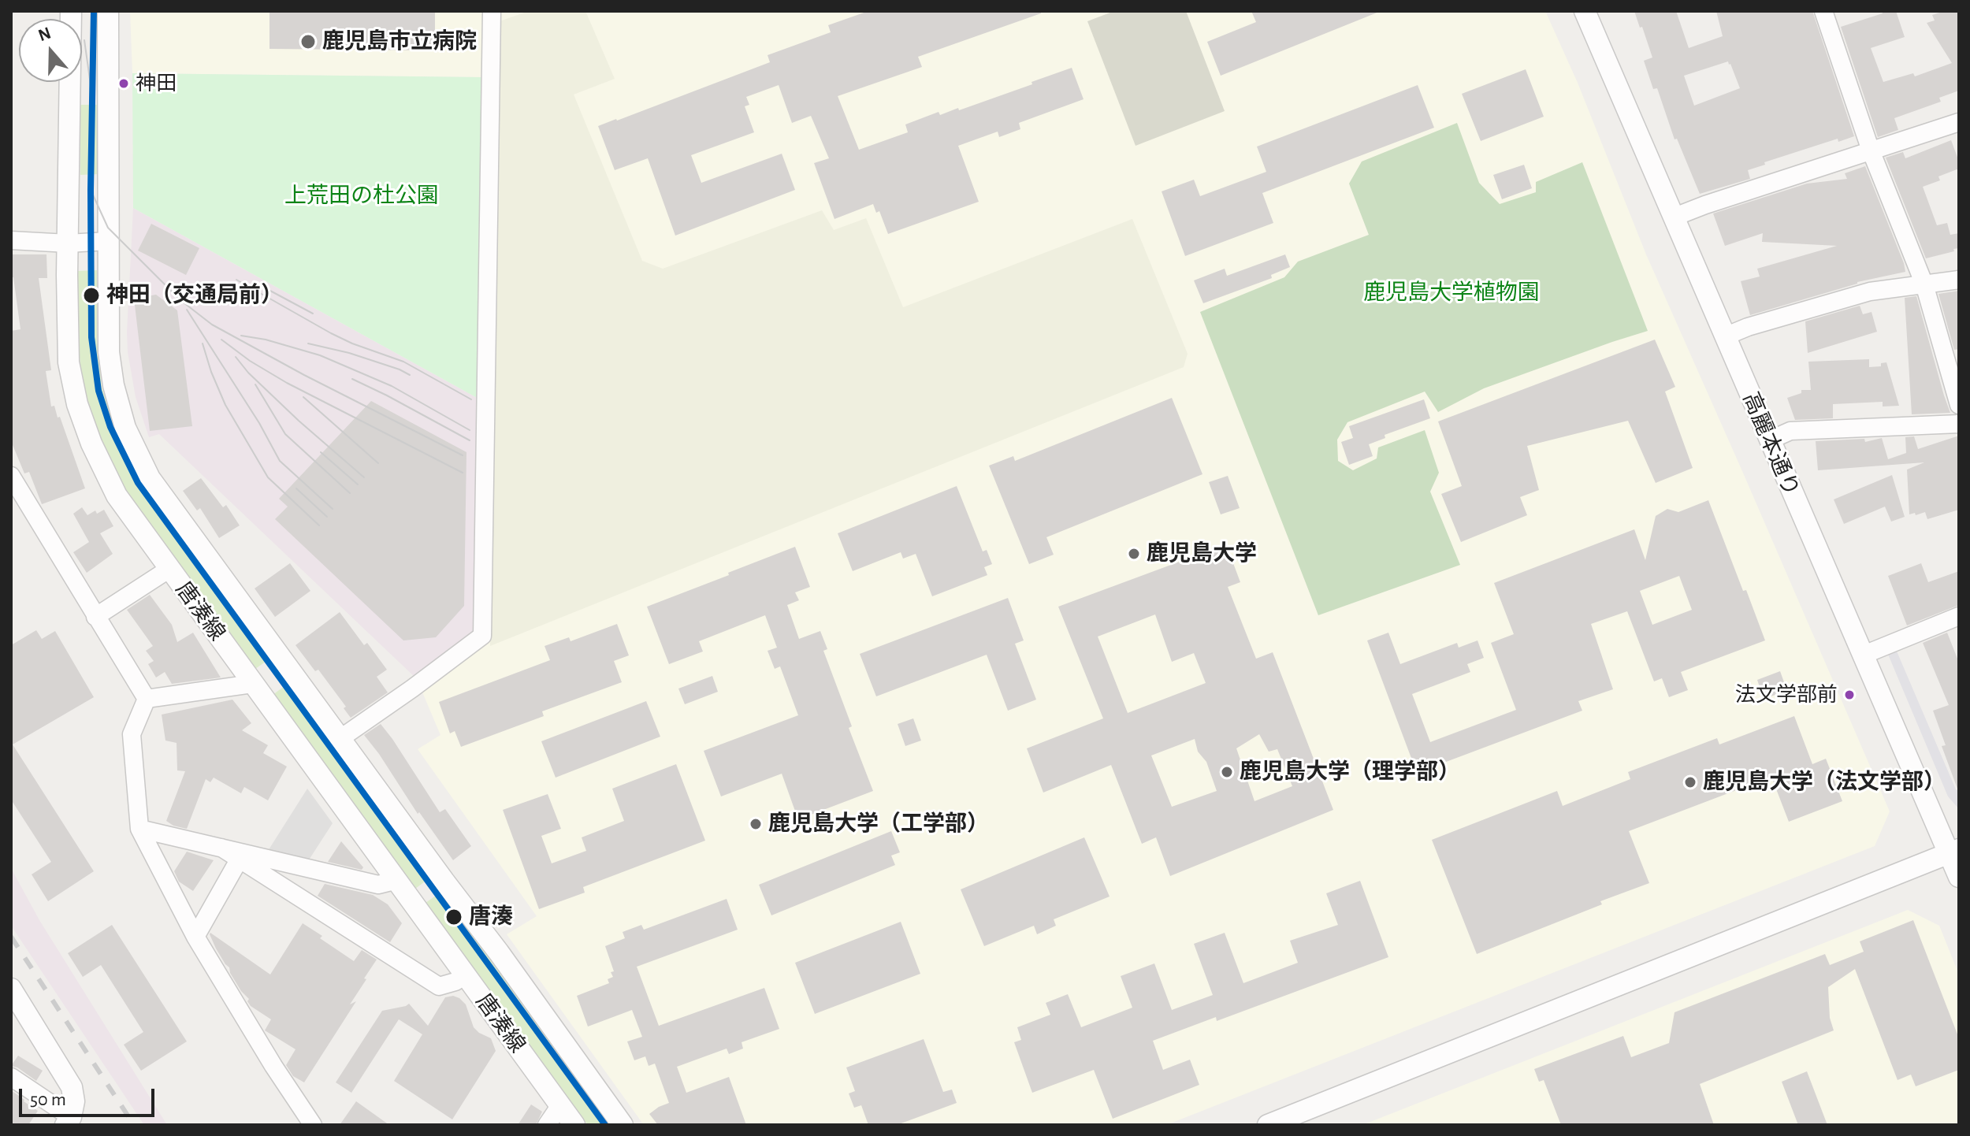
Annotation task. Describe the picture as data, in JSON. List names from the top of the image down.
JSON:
{
  "streets": {
    "street": ["高麗本通り", "唐湊線"]
  },
  "parks": ["上荒田の杜公園", "鹿児島大学植物園"],
  "places": [
    "鹿児島市立病院",
    "神田",
    "神田（交通局前）",
    "鹿児島大学",
    "法文学部前",
    "鹿児島大学（理学部）",
    "鹿児島大学（法文学部）",
    "鹿児島大学（工学部）",
    "唐湊"
  ],
  "scale_bar": "50 m",
  "north": "top"
}
